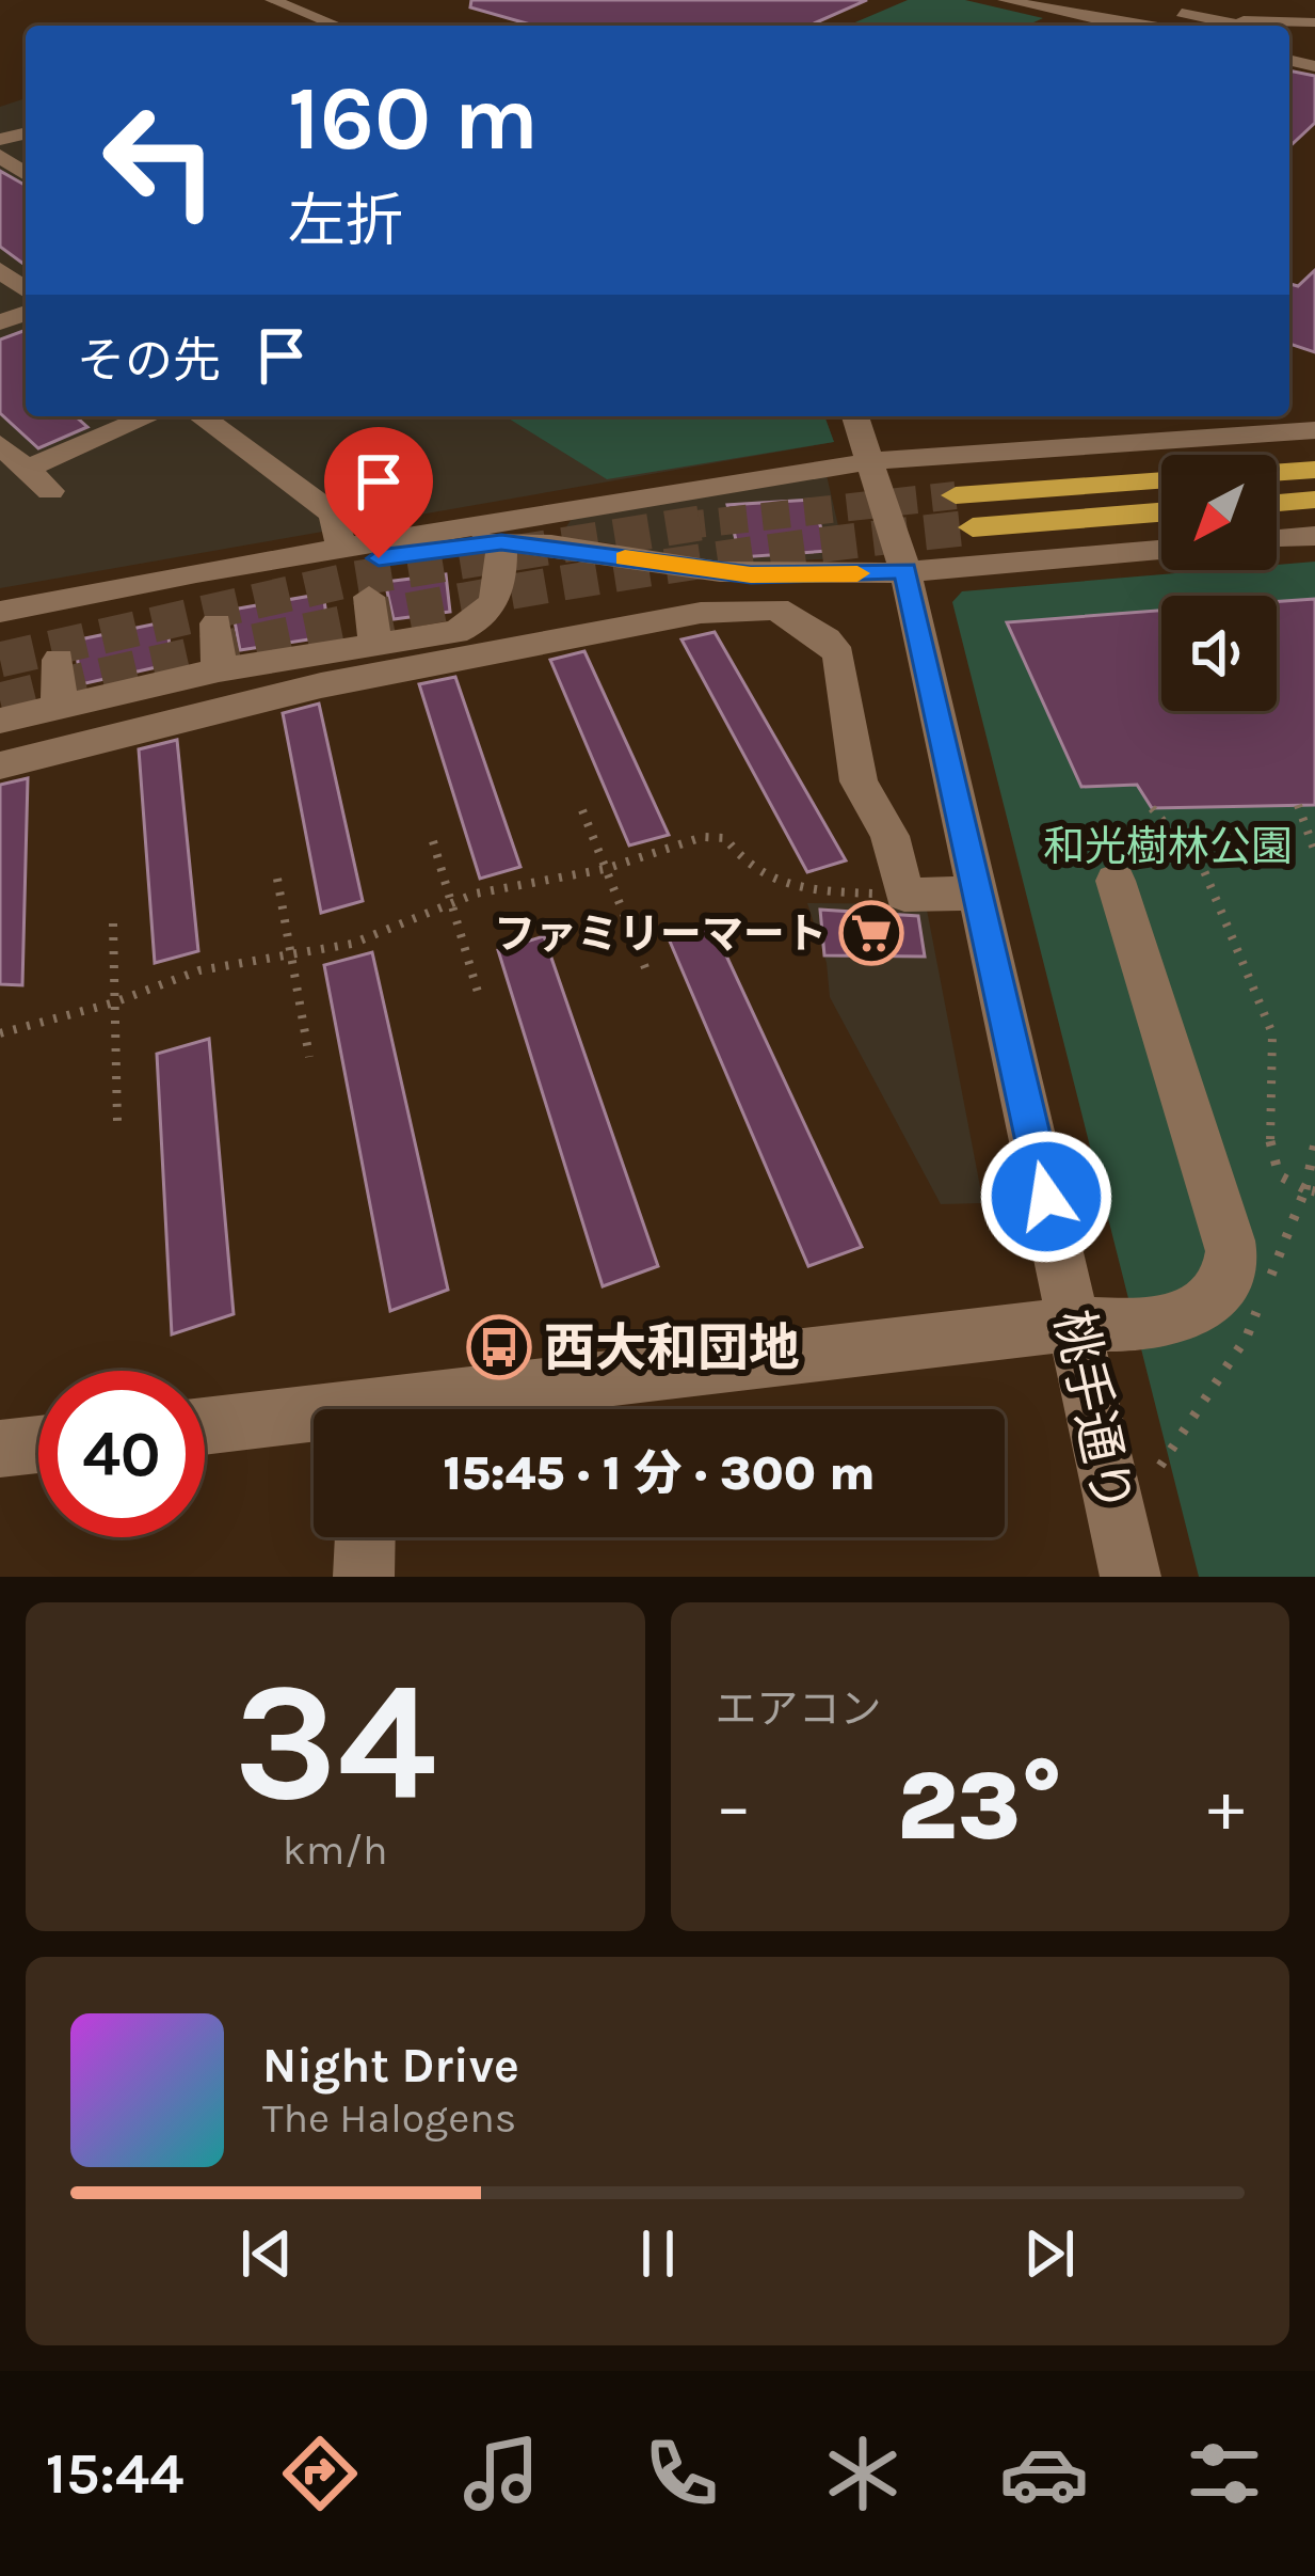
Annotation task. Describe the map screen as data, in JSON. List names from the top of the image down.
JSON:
{
  "streets": {
    "street": ["桃手通り"]
  },
  "parks": ["和光樹林公園"],
  "places": {
    "supermarket": ["ファミリーマート"],
    "bus stop": ["西大和団地"]
  },
  "north": "bottom left",
  "page": {
    "turn": ["160 m", "左折"],
    "then": "その先",
    "limit": "40",
    "trip": "15:45 · 1 分 · 300 m",
    "tile": [
      ["34", "km/h"],
      "エアコン"
    ],
    "heat": ["−", "23°", "+"],
    "song": ["Night Drive", "The Halogens"],
    "tabs": "15:44"
  }
}
